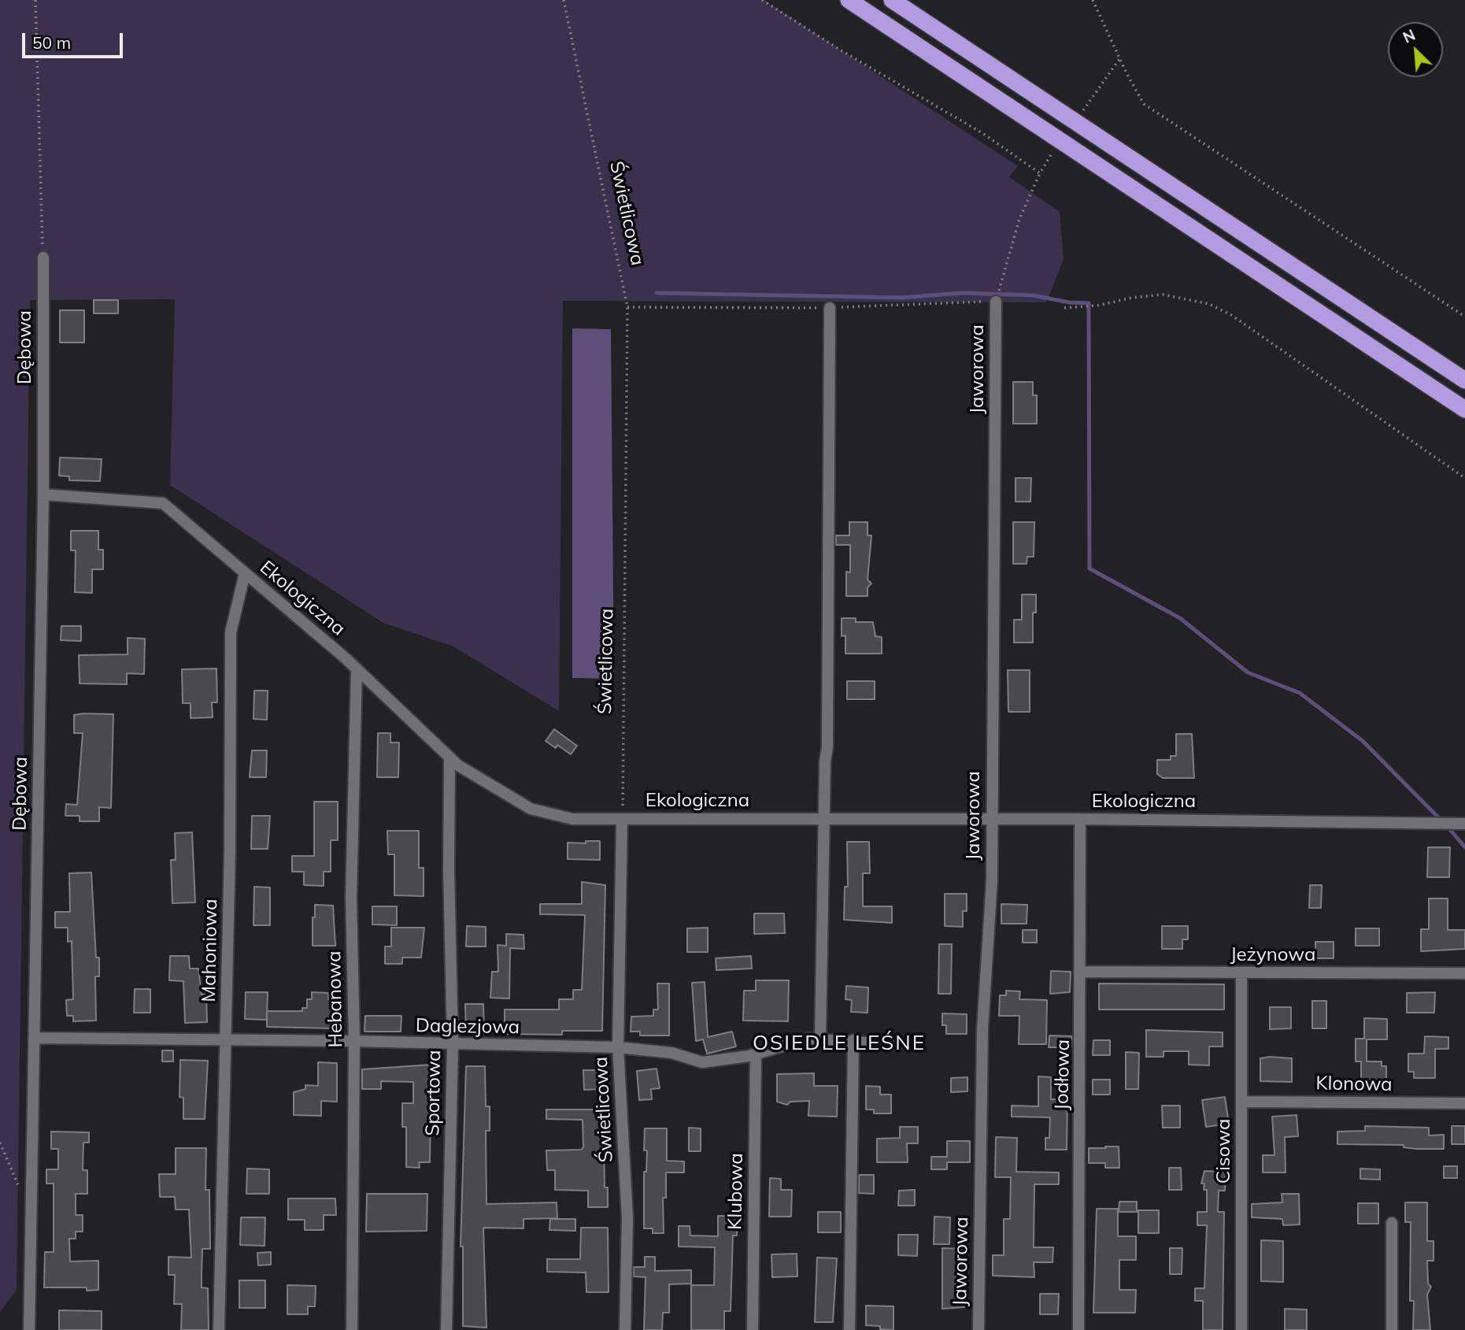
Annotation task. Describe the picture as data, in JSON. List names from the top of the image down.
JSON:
{
  "streets": {
    "street": [
      "Świetlicowa",
      "Dębowa",
      "Jaworowa",
      "Ekologiczna",
      "Mahoniowa",
      "Jeżynowa",
      "Hebanowa",
      "Daglezjowa",
      "Jodłowa",
      "Klonowa",
      "Sportowa",
      "Cisowa",
      "Klubowa"
    ]
  },
  "crossings": [
    ["Świetlicowa", "Ekologiczna"],
    ["Świetlicowa", "Daglezjowa"],
    ["Dębowa", "Ekologiczna"],
    ["Dębowa", "Daglezjowa"],
    ["Jaworowa", "Ekologiczna"],
    ["Ekologiczna", "Mahoniowa"],
    ["Ekologiczna", "Hebanowa"],
    ["Ekologiczna", "Jodłowa"],
    ["Ekologiczna", "Sportowa"],
    ["Mahoniowa", "Daglezjowa"],
    ["Jeżynowa", "Jodłowa"],
    ["Jeżynowa", "Cisowa"],
    ["Hebanowa", "Daglezjowa"],
    ["Daglezjowa", "Sportowa"],
    ["Daglezjowa", "Klubowa"],
    ["Klonowa", "Cisowa"]
  ],
  "districts": ["OSIEDLE LEŚNE"],
  "scale_bar": "50 m",
  "north": "top left"
}
